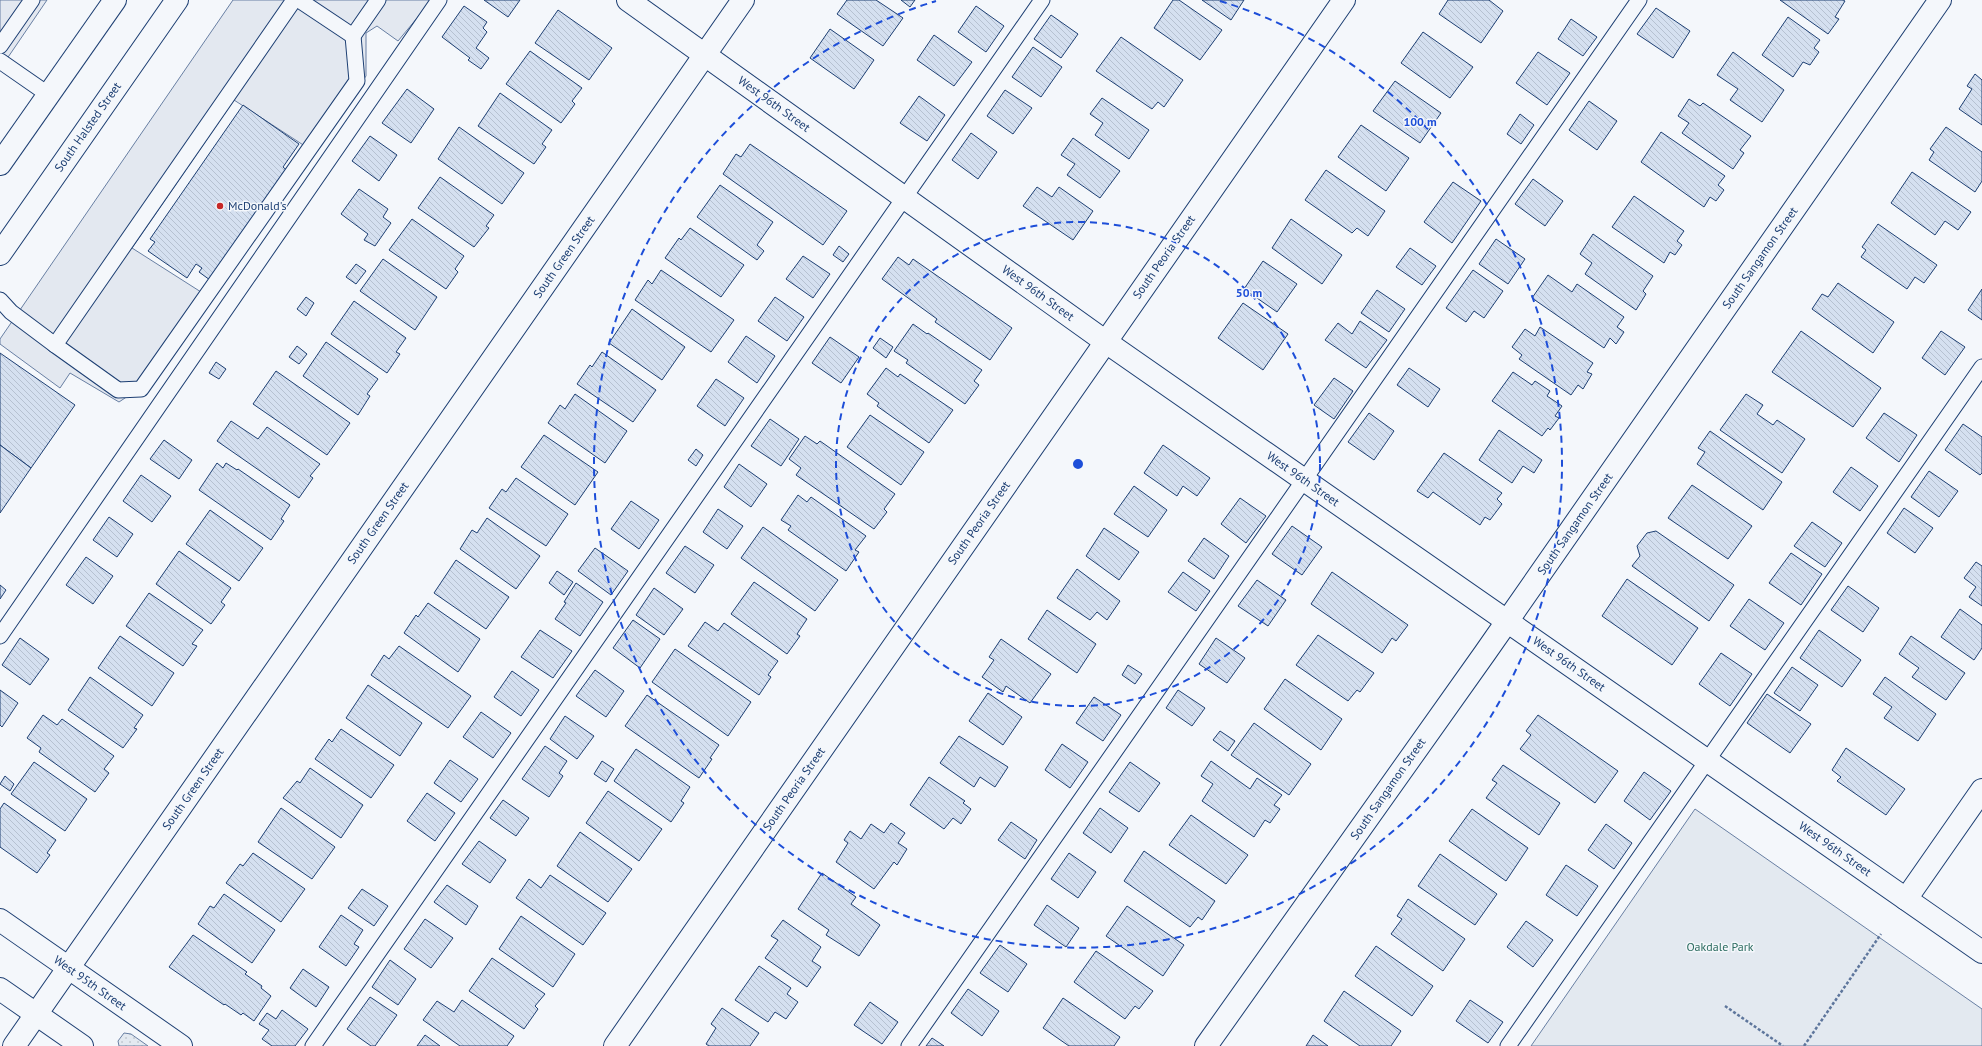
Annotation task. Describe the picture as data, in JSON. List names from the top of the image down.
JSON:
{
  "streets": {
    "street": [
      "West 96th Street",
      "South Halsted Street",
      "South Green Street",
      "South Peoria Street",
      "South Sangamon Street",
      "West 95th Street"
    ]
  },
  "crossings": [
    ["West 96th Street", "South Green Street"],
    ["West 96th Street", "South Peoria Street"],
    ["West 96th Street", "South Sangamon Street"],
    ["South Green Street", "West 95th Street"]
  ],
  "parks": ["Oakdale Park"],
  "places": ["McDonald's"],
  "rings": ["100 m", "50 m"]
}
